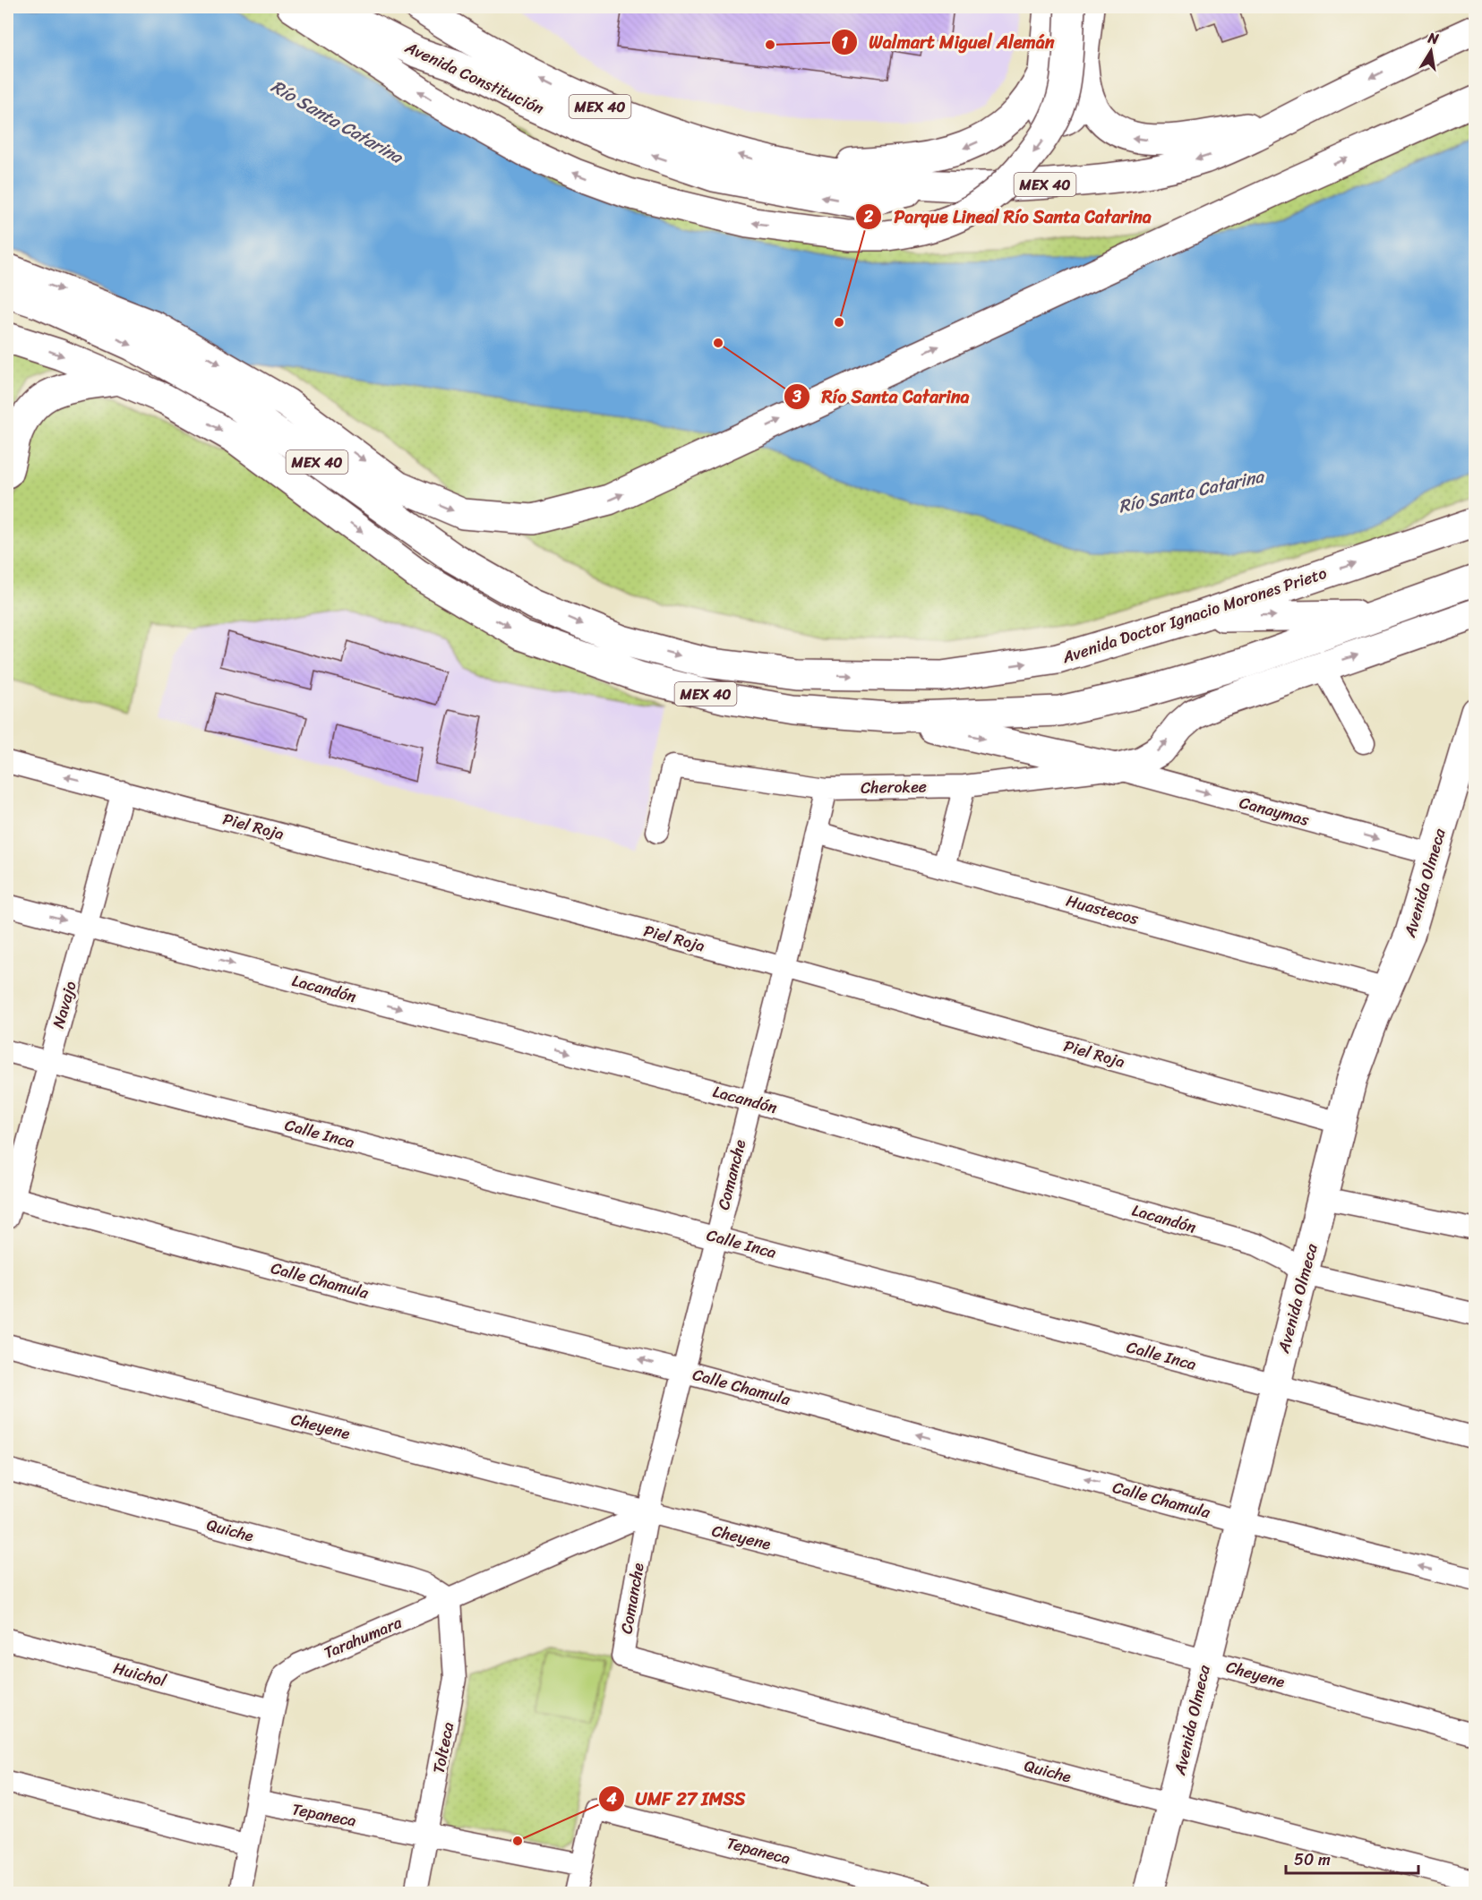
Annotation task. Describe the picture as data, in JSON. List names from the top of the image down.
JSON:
{
  "streets": {
    "main road": [
      "Avenida Constitución",
      "MEX 40",
      "Avenida Doctor Ignacio Morones Prieto",
      "Avenida Olmeca"
    ],
    "street": [
      "Cherokee",
      "Canaymas",
      "Piel Roja",
      "Huastecos",
      "Lacandón",
      "Navajo",
      "Calle Inca",
      "Comanche",
      "Calle Chamula",
      "Cheyene",
      "Quiche",
      "Tarahumara",
      "Huichol",
      "Tolteca",
      "Tepaneca"
    ]
  },
  "crossings": [
    ["Avenida Constitución", "MEX 40"],
    ["Cherokee", "Canaymas"],
    ["Cherokee", "Comanche"],
    ["Canaymas", "Avenida Olmeca"],
    ["Piel Roja", "Avenida Olmeca"],
    ["Piel Roja", "Navajo"],
    ["Piel Roja", "Comanche"],
    ["Avenida Olmeca", "Huastecos"],
    ["Avenida Olmeca", "Lacandón"],
    ["Avenida Olmeca", "Calle Inca"],
    ["Avenida Olmeca", "Calle Chamula"],
    ["Avenida Olmeca", "Cheyene"],
    ["Avenida Olmeca", "Quiche"],
    ["Huastecos", "Comanche"],
    ["Lacandón", "Navajo"],
    ["Lacandón", "Comanche"],
    ["Navajo", "Calle Inca"],
    ["Navajo", "Calle Chamula"],
    ["Calle Inca", "Comanche"],
    ["Comanche", "Calle Chamula"],
    ["Comanche", "Cheyene"],
    ["Comanche", "Quiche"],
    ["Comanche", "Tarahumara"],
    ["Cheyene", "Tarahumara"],
    ["Quiche", "Tarahumara"],
    ["Quiche", "Tolteca"],
    ["Tarahumara", "Huichol"],
    ["Tarahumara", "Tolteca"],
    ["Tarahumara", "Tepaneca"],
    ["Tolteca", "Tepaneca"]
  ],
  "one_way": ["Canaymas", "Lacandón", "Calle Chamula"],
  "water": ["Río Santa Catarina"],
  "places": [
    "Walmart Miguel Alemán",
    "Parque Lineal Río Santa Catarina",
    "Río Santa Catarina",
    "UMF 27 IMSS"
  ],
  "scale_bar": "50 m",
  "north": "top"
}
